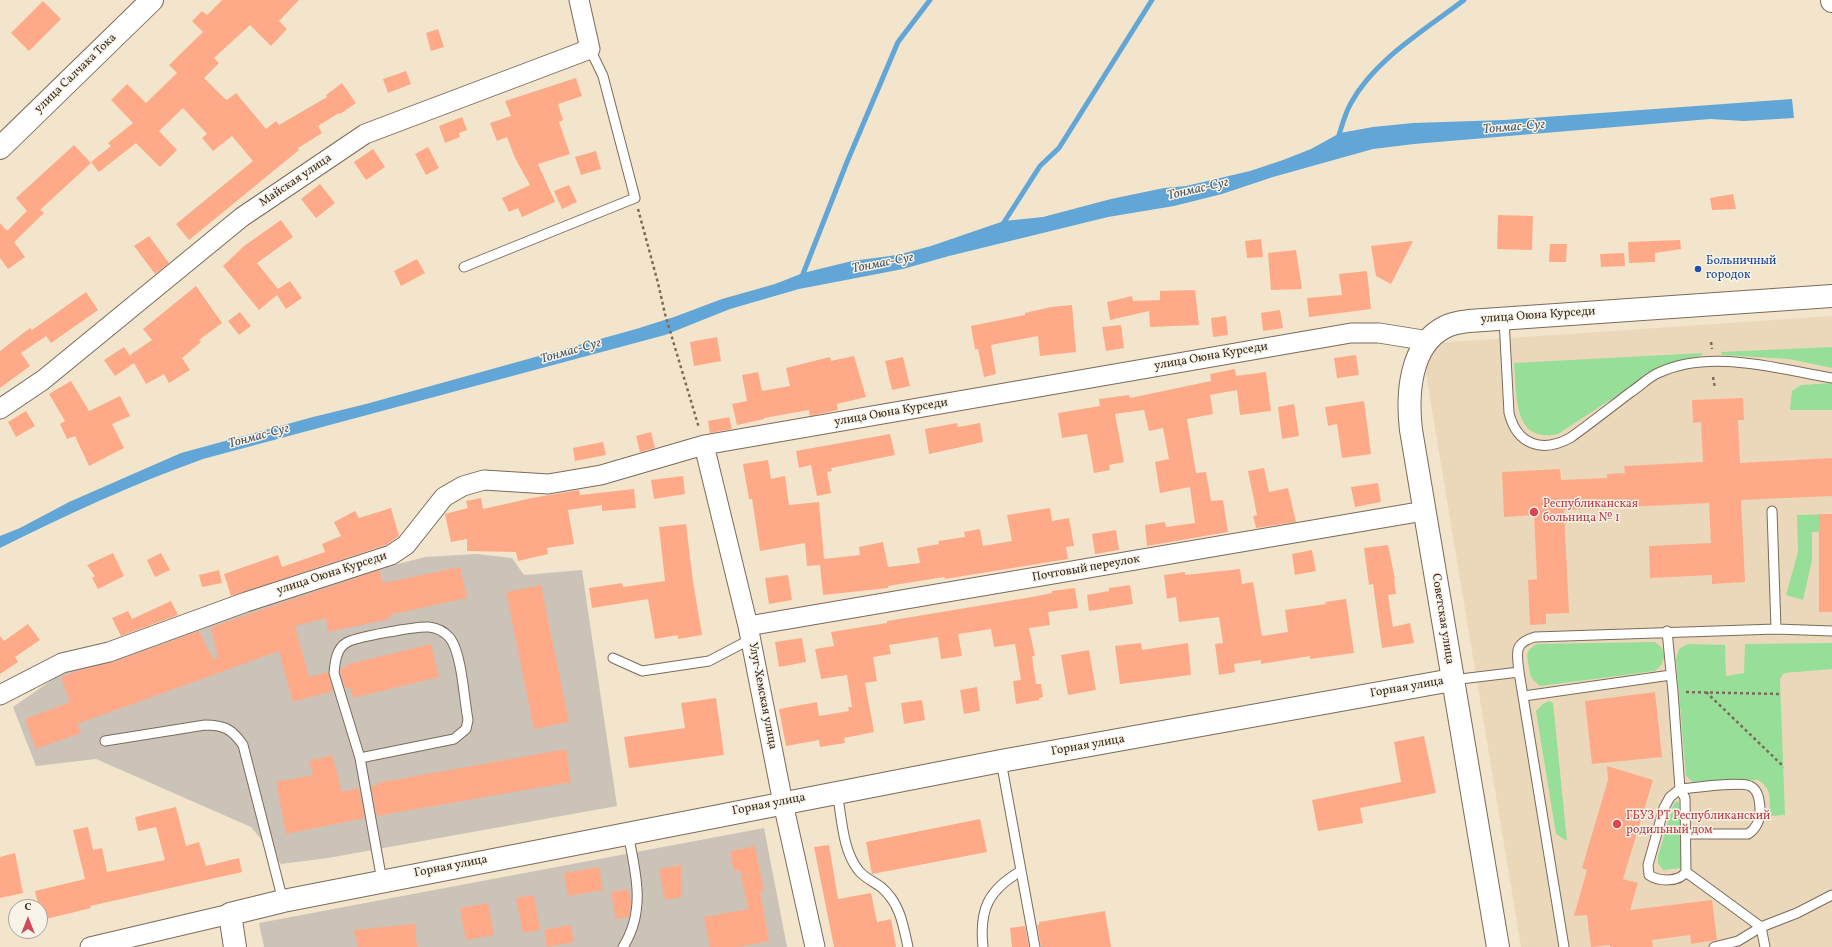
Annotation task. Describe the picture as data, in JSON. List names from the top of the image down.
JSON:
{
  "streets": {
    "street": [
      "улица Салчака Тока",
      "Майская улица",
      "улица Оюна Курседи",
      "Почтовый переулок",
      "Советская улица",
      "Горная улица",
      "Улуг-Хемская улица"
    ]
  },
  "crossings": [
    ["улица Оюна Курседи", "Советская улица"],
    ["улица Оюна Курседи", "Улуг-Хемская улица"],
    ["Почтовый переулок", "Советская улица"],
    ["Почтовый переулок", "Улуг-Хемская улица"],
    ["Советская улица", "Горная улица"],
    ["Горная улица", "Улуг-Хемская улица"]
  ],
  "water": ["Тонмас-Суг"],
  "places": ["Больничный городок", "Республиканская больница № 1", "ГБУЗ РТ Республиканский родильный дом"],
  "north": "top"
}
